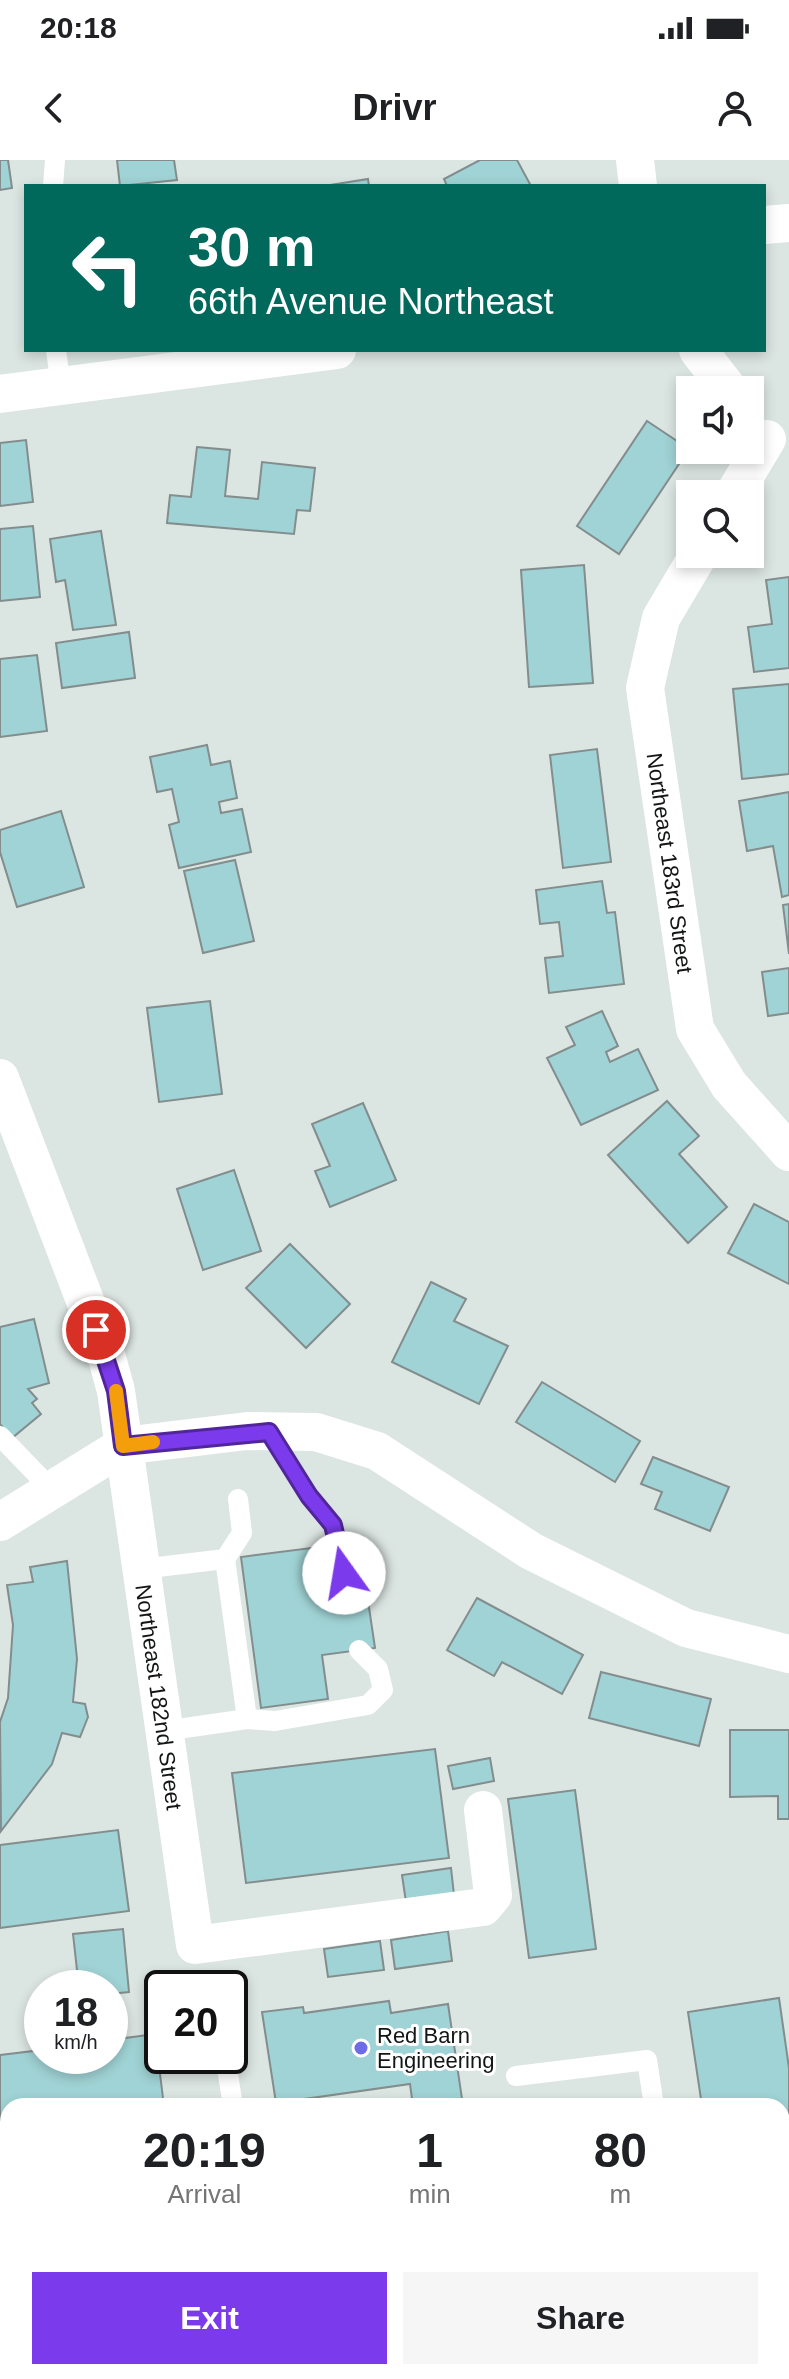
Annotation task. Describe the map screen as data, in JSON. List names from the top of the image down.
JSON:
{
  "streets": {
    "street": ["Northeast 183rd Street", "Northeast 182nd Street"]
  },
  "places": ["Red Barn Engineering"],
  "page": {
    "status": "20:18",
    "header": "Drivr",
    "turn": ["30 m", "66th Avenue Northeast"],
    "speed": "18 km/h",
    "limit": "20",
    "eta": [
      "20:19",
      "Arrival",
      "1",
      "min",
      "80",
      "m"
    ],
    "buttons": ["Exit", "Share"]
  }
}
